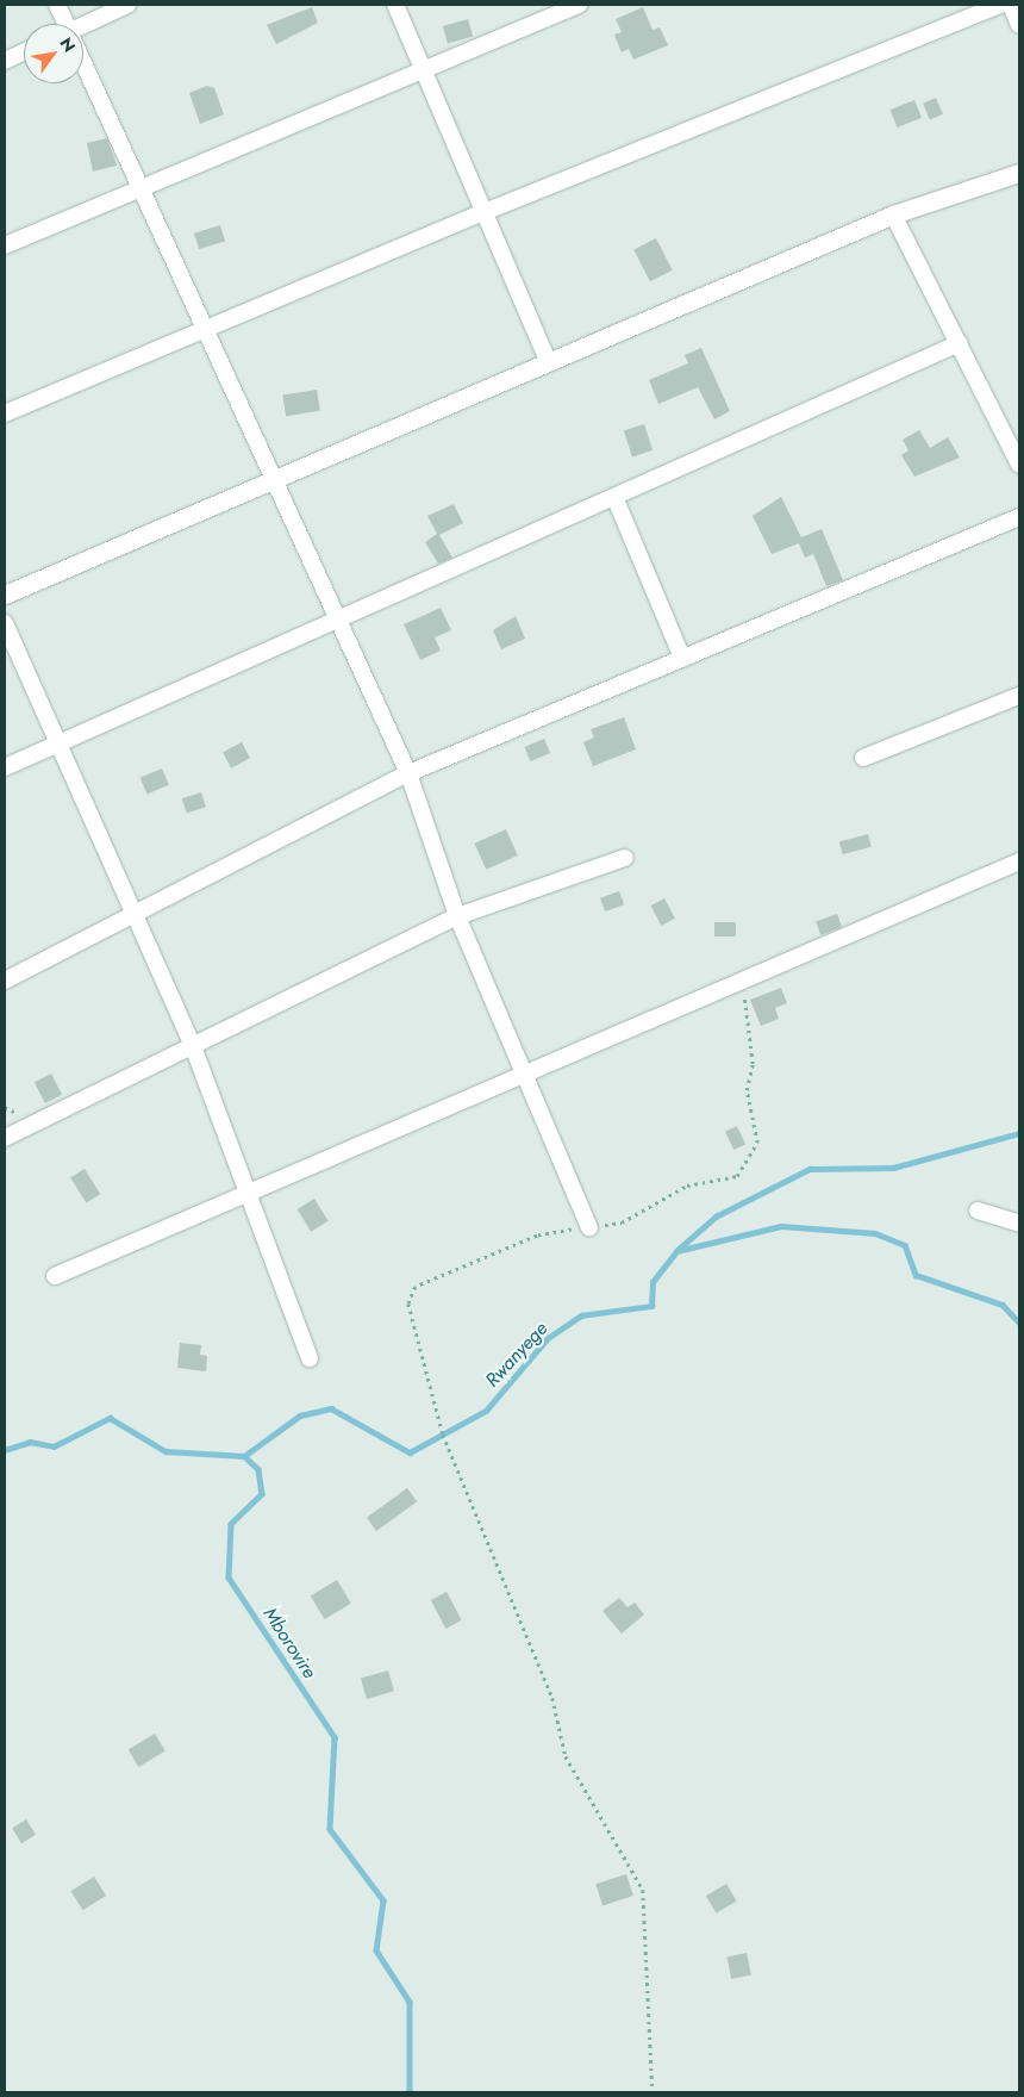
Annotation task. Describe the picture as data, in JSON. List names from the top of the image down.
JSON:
{
  "water": ["Rwanyege", "Mborovire"],
  "north": "top right"
}
